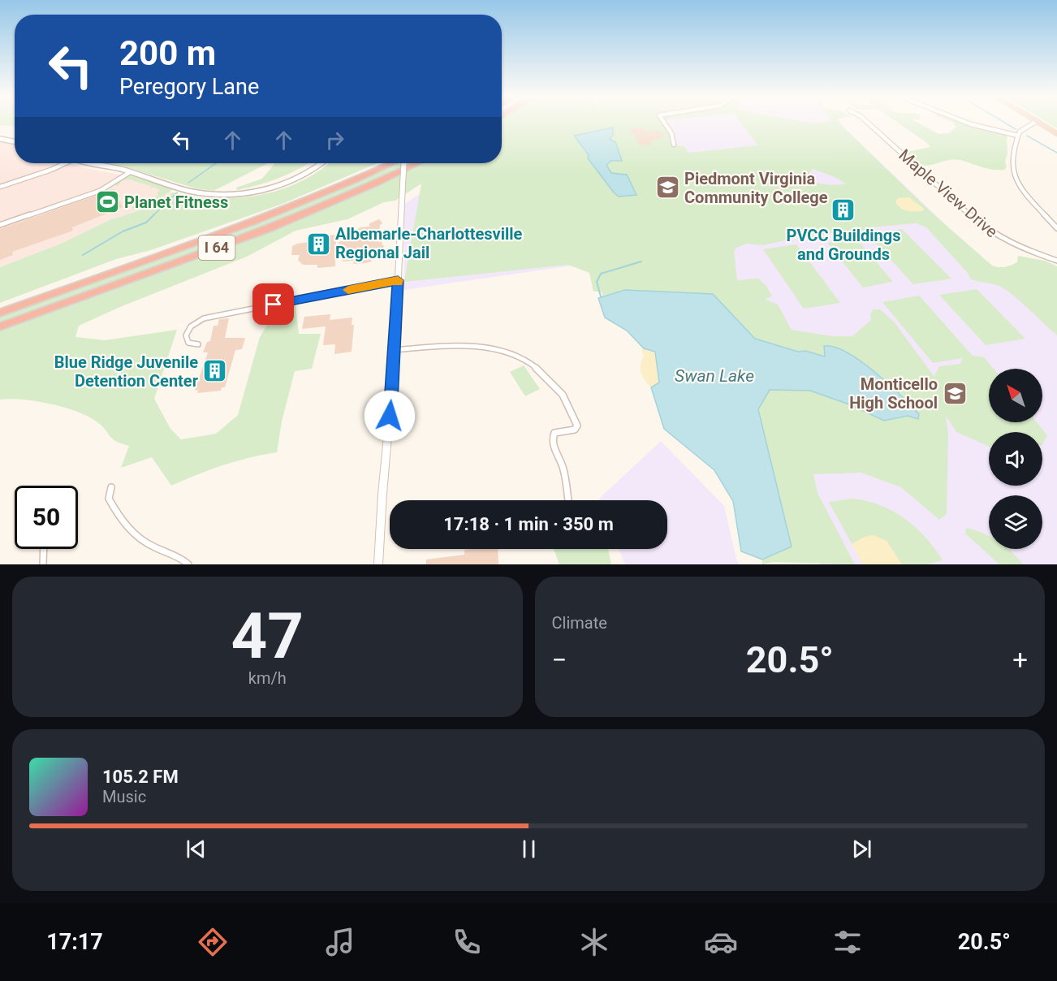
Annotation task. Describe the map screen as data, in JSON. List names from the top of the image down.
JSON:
{
  "streets": {
    "highway": ["I 64"],
    "street": ["Maple View Drive"]
  },
  "water": ["Swan Lake"],
  "places": {
    "school or university": ["Piedmont Virginia Community College", "Monticello High School"],
    "sports": ["Planet Fitness"],
    "building": ["PVCC Buildings and Grounds", "Albemarle-Charlottesville Regional Jail", "Blue Ridge Juvenile Detention Center"]
  },
  "north": "top left",
  "page": {
    "turn": ["200 m", "Peregory Lane"],
    "limit": "50",
    "trip": "17:18 · 1 min · 350 m",
    "tile": [
      ["47", "km/h"],
      "Climate"
    ],
    "heat": ["−", "20.5°", "+"],
    "song": ["105.2 FM", "Music"],
    "tabs": ["17:17", "20.5°"]
  }
}
